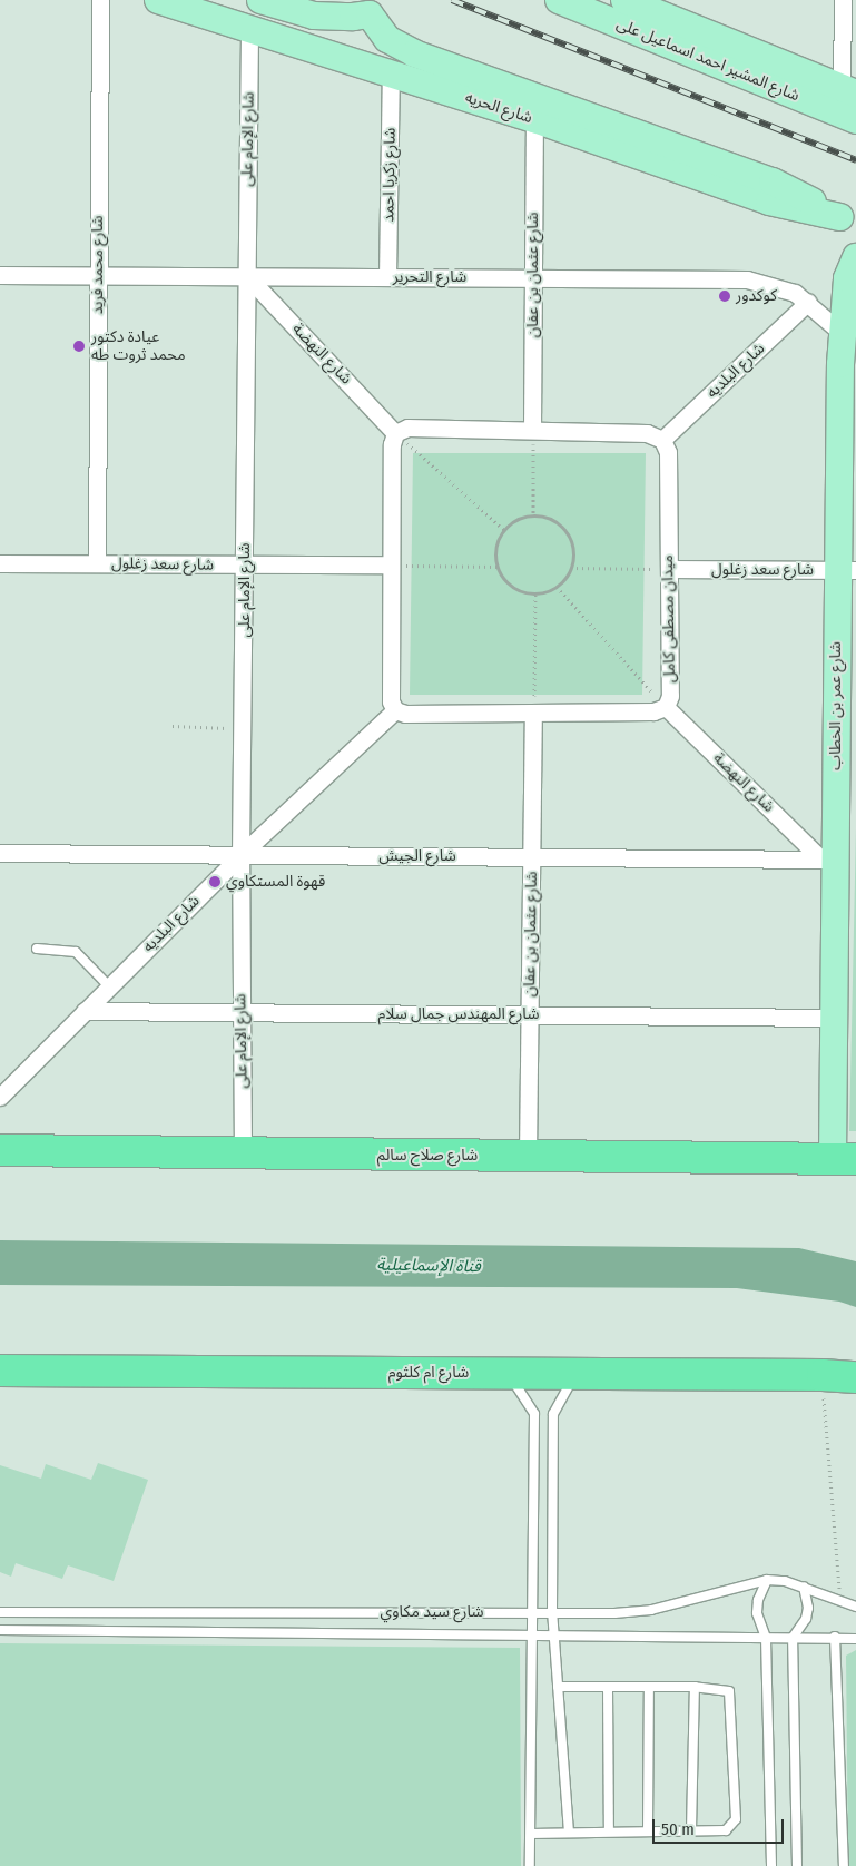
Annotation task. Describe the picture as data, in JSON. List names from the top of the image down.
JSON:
{
  "streets": {
    "highway": ["شارع صلاح سالم", "شارع ام كلثوم"],
    "main road": ["شارع المشير احمد اسماعيل على", "شارع الحريه", "شارع عمر بن الخطاب"],
    "street": [
      "شارع الإمام على",
      "شارع زكريا احمد",
      "شارع محمد فريد",
      "شارع عثمان بن عفان",
      "شارع التحرير",
      "شارع النهضة",
      "شارع البلديه",
      "شارع سعد زغلول",
      "ميدان مصطفى كامل",
      "شارع الجيش",
      "شارع المهندس جمال سلام"
    ],
    "lane": ["شارع سيد مكاوي"]
  },
  "crossings": [
    ["شارع الحريه", "شارع الإمام على"],
    ["شارع الحريه", "شارع زكريا احمد"],
    ["شارع الحريه", "شارع عثمان بن عفان"],
    ["شارع الإمام على", "شارع التحرير"],
    ["شارع الإمام على", "شارع النهضة"],
    ["شارع الإمام على", "شارع البلديه"],
    ["شارع الإمام على", "شارع سعد زغلول"],
    ["شارع الإمام على", "شارع الجيش"],
    ["شارع الإمام على", "شارع المهندس جمال سلام"],
    ["شارع الإمام على", "شارع صلاح سالم"],
    ["شارع زكريا احمد", "شارع التحرير"],
    ["شارع محمد فريد", "شارع التحرير"],
    ["شارع محمد فريد", "شارع سعد زغلول"],
    ["شارع عثمان بن عفان", "شارع التحرير"],
    ["شارع عثمان بن عفان", "شارع الجيش"],
    ["شارع عثمان بن عفان", "شارع المهندس جمال سلام"],
    ["شارع عثمان بن عفان", "شارع صلاح سالم"],
    ["شارع التحرير", "شارع النهضة"],
    ["شارع التحرير", "شارع البلديه"],
    ["شارع التحرير", "شارع عمر بن الخطاب"],
    ["شارع النهضة", "ميدان مصطفى كامل"],
    ["شارع النهضة", "شارع عمر بن الخطاب"],
    ["شارع النهضة", "شارع الجيش"],
    ["شارع البلديه", "ميدان مصطفى كامل"],
    ["شارع البلديه", "شارع الجيش"],
    ["شارع البلديه", "شارع المهندس جمال سلام"],
    ["شارع سعد زغلول", "ميدان مصطفى كامل"],
    ["شارع سعد زغلول", "شارع عمر بن الخطاب"],
    ["شارع عمر بن الخطاب", "شارع الجيش"],
    ["شارع عمر بن الخطاب", "شارع المهندس جمال سلام"],
    ["شارع عمر بن الخطاب", "شارع صلاح سالم"]
  ],
  "water": ["قناة الإسماعيلية"],
  "places": ["كوكدور", "عيادة دكتور محمد ثروت طه", "قهوة المستكاوي"],
  "scale_bar": "50 m"
}
